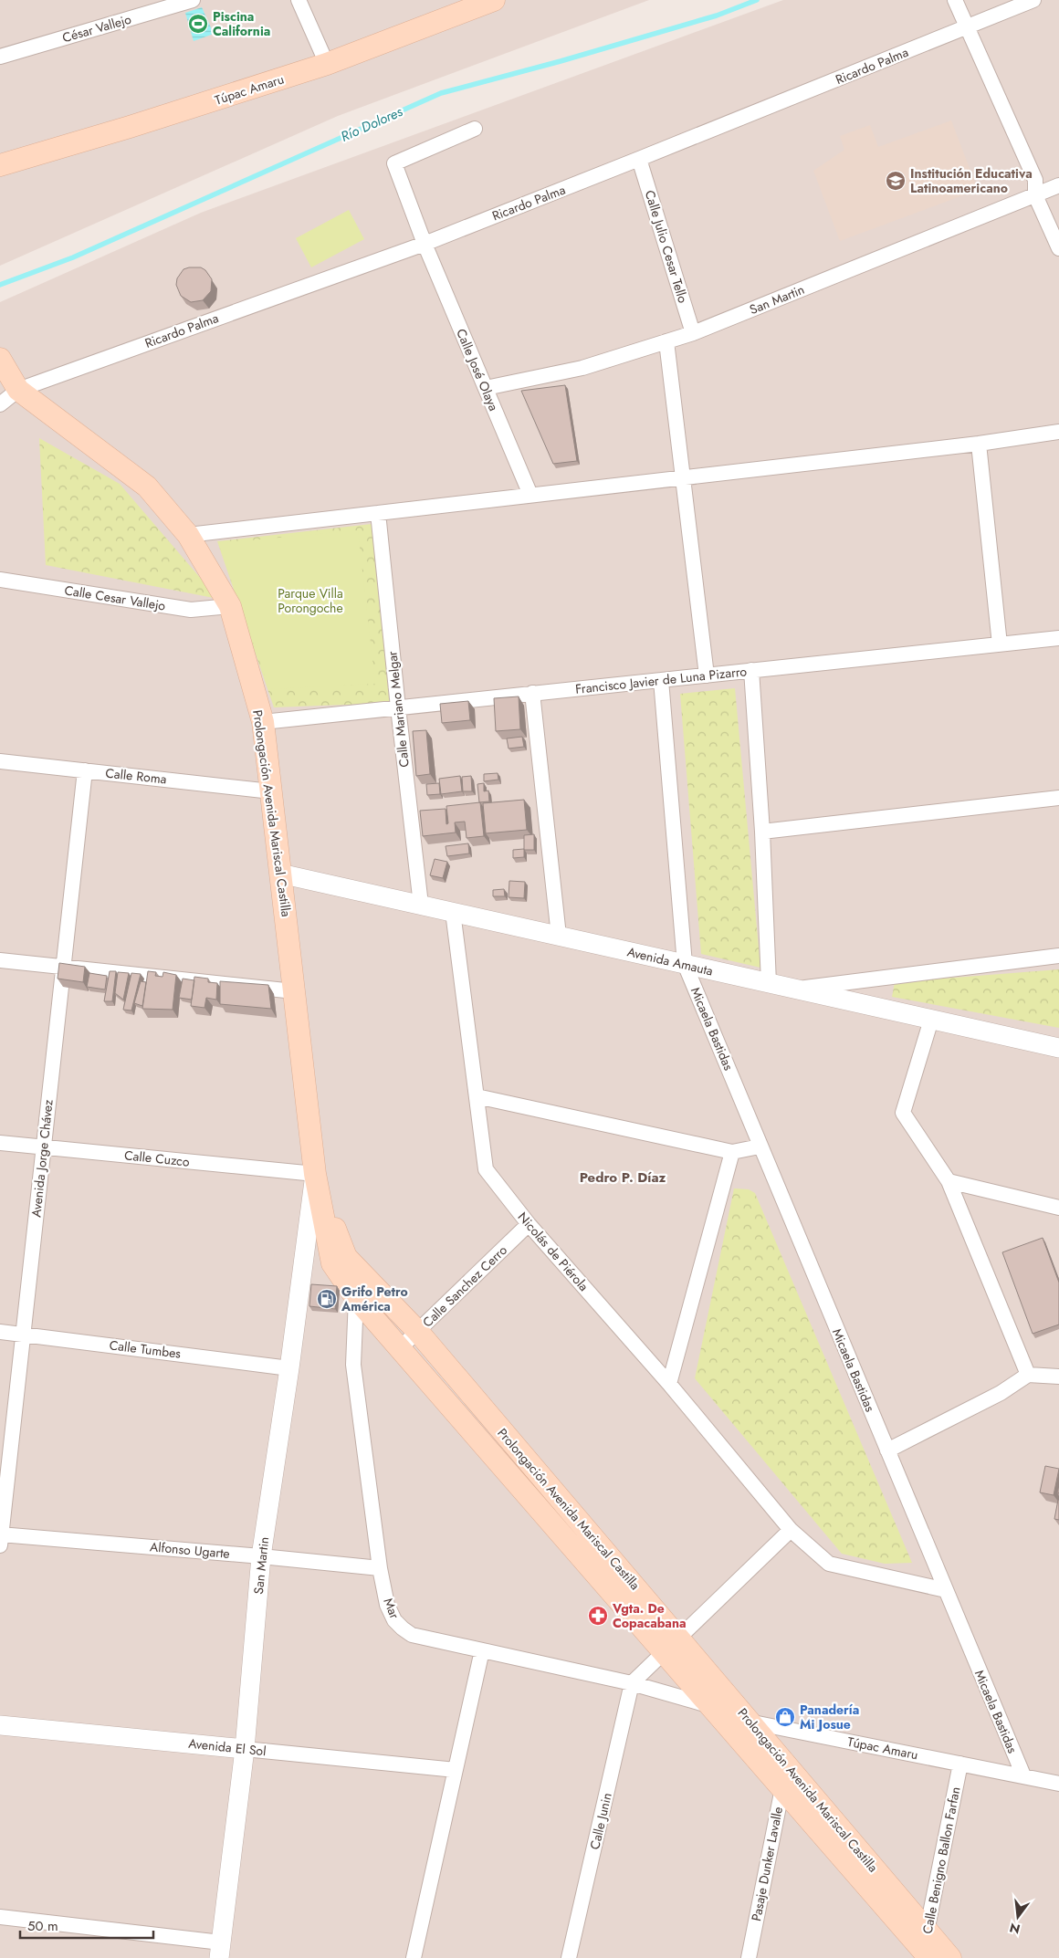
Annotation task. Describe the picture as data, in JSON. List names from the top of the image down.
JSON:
{
  "streets": {
    "main road": ["Túpac Amaru", "Prolongación Avenida Mariscal Castilla"],
    "street": [
      "César Vallejo",
      "Ricardo Palma",
      "Calle Julio Cesar Tello",
      "San Martin",
      "Calle José Olaya",
      "Calle Cesar Vallejo",
      "Francisco Javier de Luna Pizarro",
      "Calle Mariano Melgar",
      "Calle Roma",
      "Avenida Amauta",
      "Micaela Bastidas",
      "Avenida Jorge Chávez",
      "Calle Cuzco",
      "Nicolás de Piérola",
      "Calle Sanchez Cerro",
      "Calle Tumbes",
      "Alfonso Ugarte",
      "Mar",
      "Avenida El Sol",
      "Calle Junin",
      "Calle Benigno Ballon Farfan",
      "Pasaje Dunker Lavalle"
    ]
  },
  "crossings": [
    ["Ricardo Palma", "Calle Julio Cesar Tello"],
    ["Ricardo Palma", "Calle José Olaya"],
    ["Ricardo Palma", "Prolongación Avenida Mariscal Castilla"],
    ["Túpac Amaru", "Prolongación Avenida Mariscal Castilla"],
    ["Túpac Amaru", "Micaela Bastidas"],
    ["Túpac Amaru", "Mar"],
    ["Túpac Amaru", "Calle Benigno Ballon Farfan"],
    ["Calle Julio Cesar Tello", "San Martin"],
    ["San Martin", "Calle José Olaya"],
    ["San Martin", "Prolongación Avenida Mariscal Castilla"],
    ["San Martin", "Calle Cuzco"],
    ["San Martin", "Calle Tumbes"],
    ["San Martin", "Alfonso Ugarte"],
    ["San Martin", "Avenida El Sol"],
    ["Calle Cesar Vallejo", "Prolongación Avenida Mariscal Castilla"],
    ["Francisco Javier de Luna Pizarro", "Calle Mariano Melgar"],
    ["Francisco Javier de Luna Pizarro", "Prolongación Avenida Mariscal Castilla"],
    ["Francisco Javier de Luna Pizarro", "Micaela Bastidas"],
    ["Calle Mariano Melgar", "Avenida Amauta"],
    ["Calle Roma", "Prolongación Avenida Mariscal Castilla"],
    ["Calle Roma", "Avenida Jorge Chávez"],
    ["Prolongación Avenida Mariscal Castilla", "Avenida Amauta"],
    ["Prolongación Avenida Mariscal Castilla", "Calle Cuzco"],
    ["Prolongación Avenida Mariscal Castilla", "Calle Sanchez Cerro"],
    ["Prolongación Avenida Mariscal Castilla", "Mar"],
    ["Prolongación Avenida Mariscal Castilla", "Calle Benigno Ballon Farfan"],
    ["Prolongación Avenida Mariscal Castilla", "Pasaje Dunker Lavalle"],
    ["Avenida Amauta", "Micaela Bastidas"],
    ["Avenida Amauta", "Nicolás de Piérola"],
    ["Micaela Bastidas", "Nicolás de Piérola"],
    ["Avenida Jorge Chávez", "Calle Cuzco"],
    ["Avenida Jorge Chávez", "Calle Tumbes"],
    ["Avenida Jorge Chávez", "Alfonso Ugarte"],
    ["Nicolás de Piérola", "Calle Sanchez Cerro"],
    ["Alfonso Ugarte", "Mar"],
    ["Mar", "Calle Junin"]
  ],
  "districts": ["Pedro P. Díaz"],
  "water": ["Río Dolores"],
  "parks": ["Parque Villa Porongoche"],
  "places": {
    "sports": ["Piscina California"],
    "school or university": ["Institución Educativa Latinoamericano"],
    "fuel station": ["Grifo Petro América"],
    "pharmacy": ["Vgta. De Copacabana"],
    "shop": ["Panadería Mi Josue"]
  },
  "scale_bar": "50 m",
  "north": "bottom"
}
